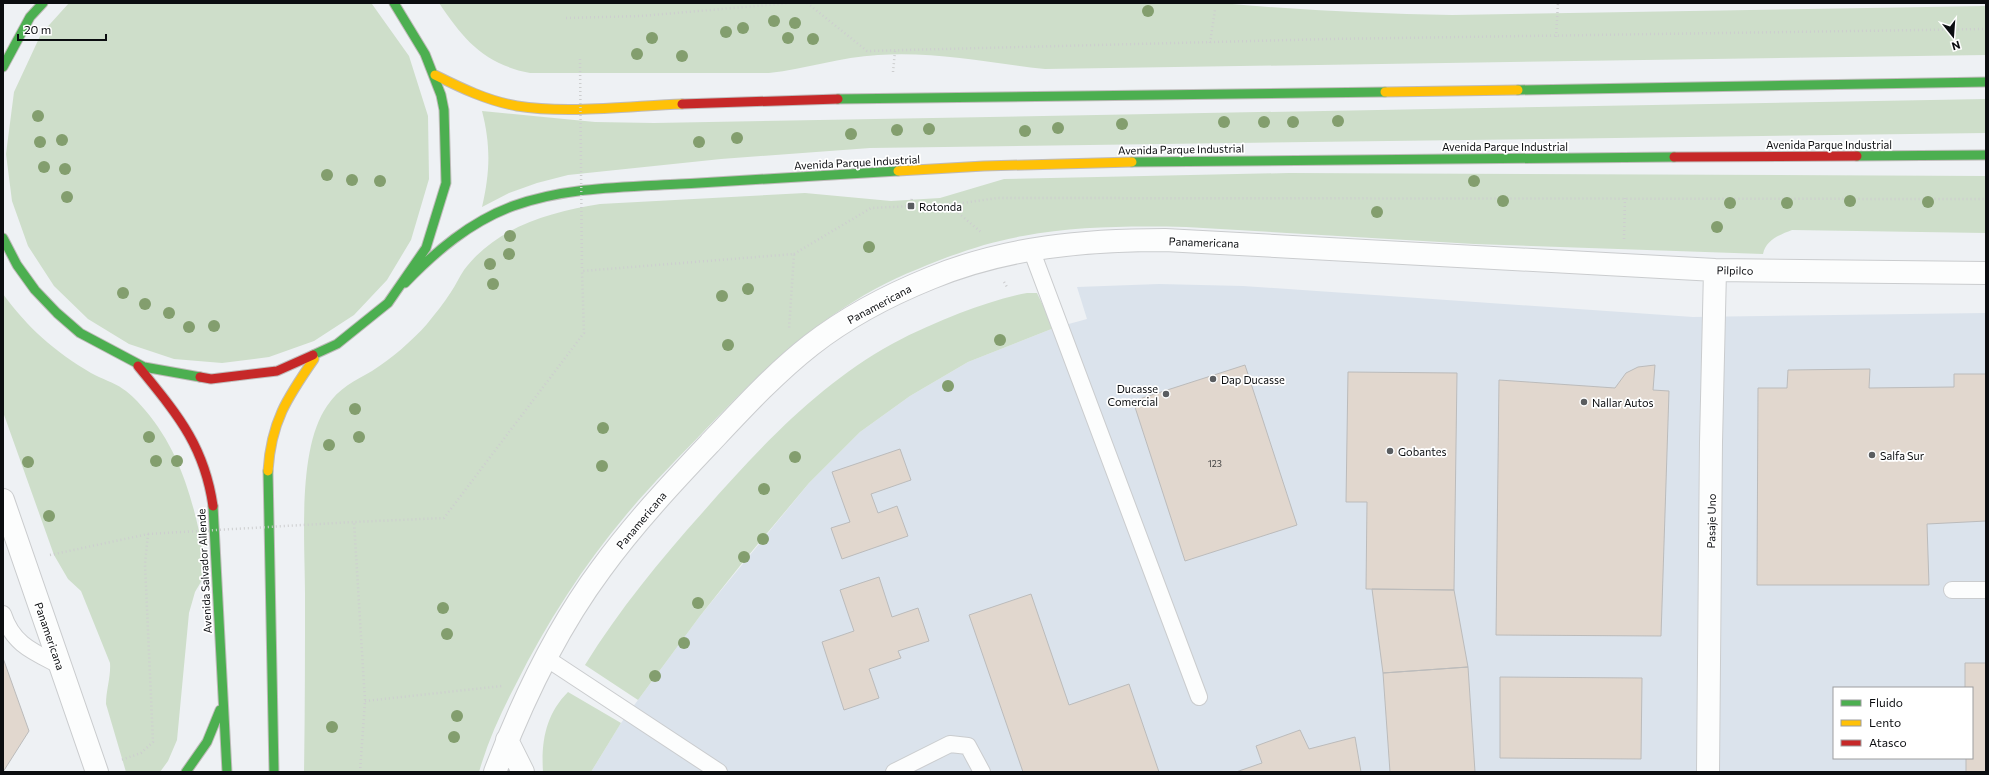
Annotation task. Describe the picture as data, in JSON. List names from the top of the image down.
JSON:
{
  "streets": {
    "highway": ["Avenida Parque Industrial", "Avenida Salvador Allende"],
    "street": ["Panamericana", "Pilpilco", "Pasaje Uno"]
  },
  "crossings": [
    ["Panamericana", "Pilpilco"],
    ["Pilpilco", "Pasaje Uno"]
  ],
  "places": {
    "transit": ["Rotonda"],
    "other": [
      "Dap Ducasse",
      "Ducasse Comercial",
      "Nallar Autos",
      "Gobantes",
      "Salfa Sur"
    ]
  },
  "house_numbers": ["123"],
  "legend": ["Fluido", "Lento", "Atasco"],
  "scale_bar": "20 m",
  "north": "bottom"
}
